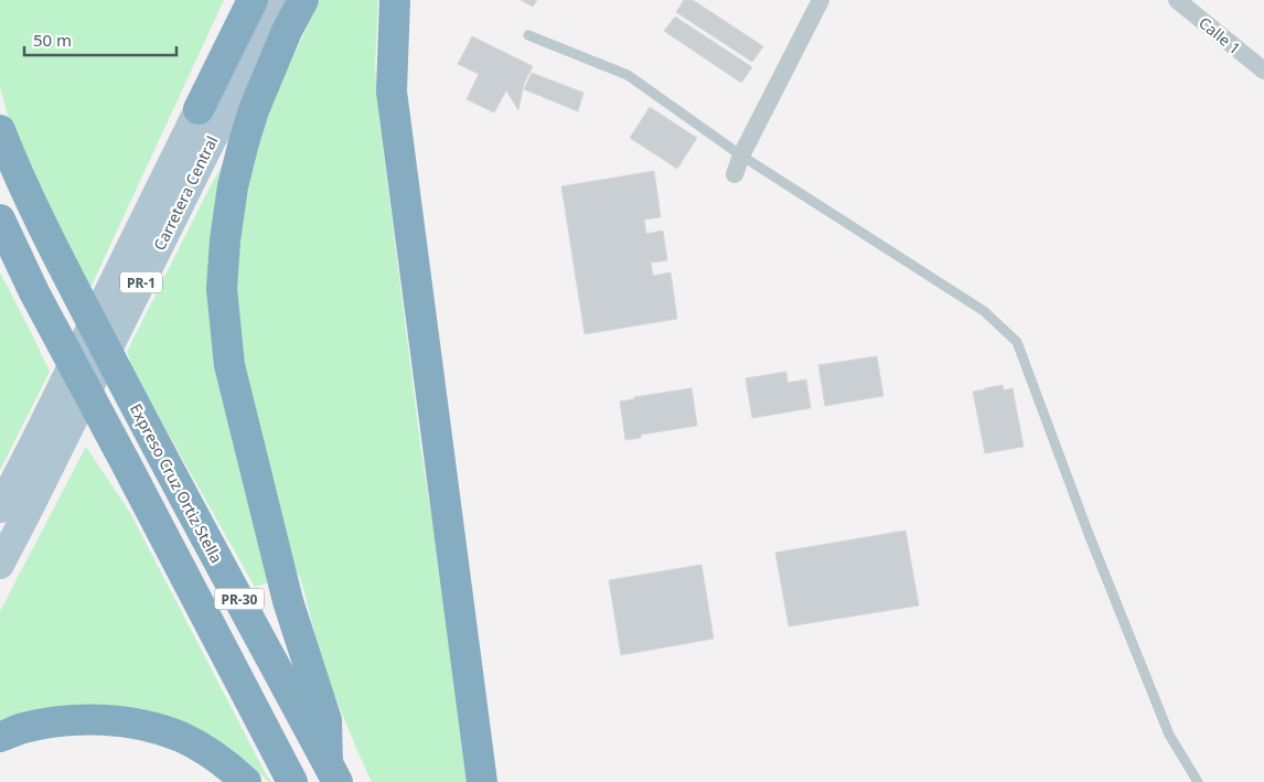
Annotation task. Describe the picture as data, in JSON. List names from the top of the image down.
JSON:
{
  "streets": {
    "highway": [
      "Carretera Central",
      "PR-1",
      "Expreso Cruz Ortiz Stella",
      "PR-30"
    ],
    "street": ["Calle 1"]
  },
  "scale_bar": "50 m"
}
